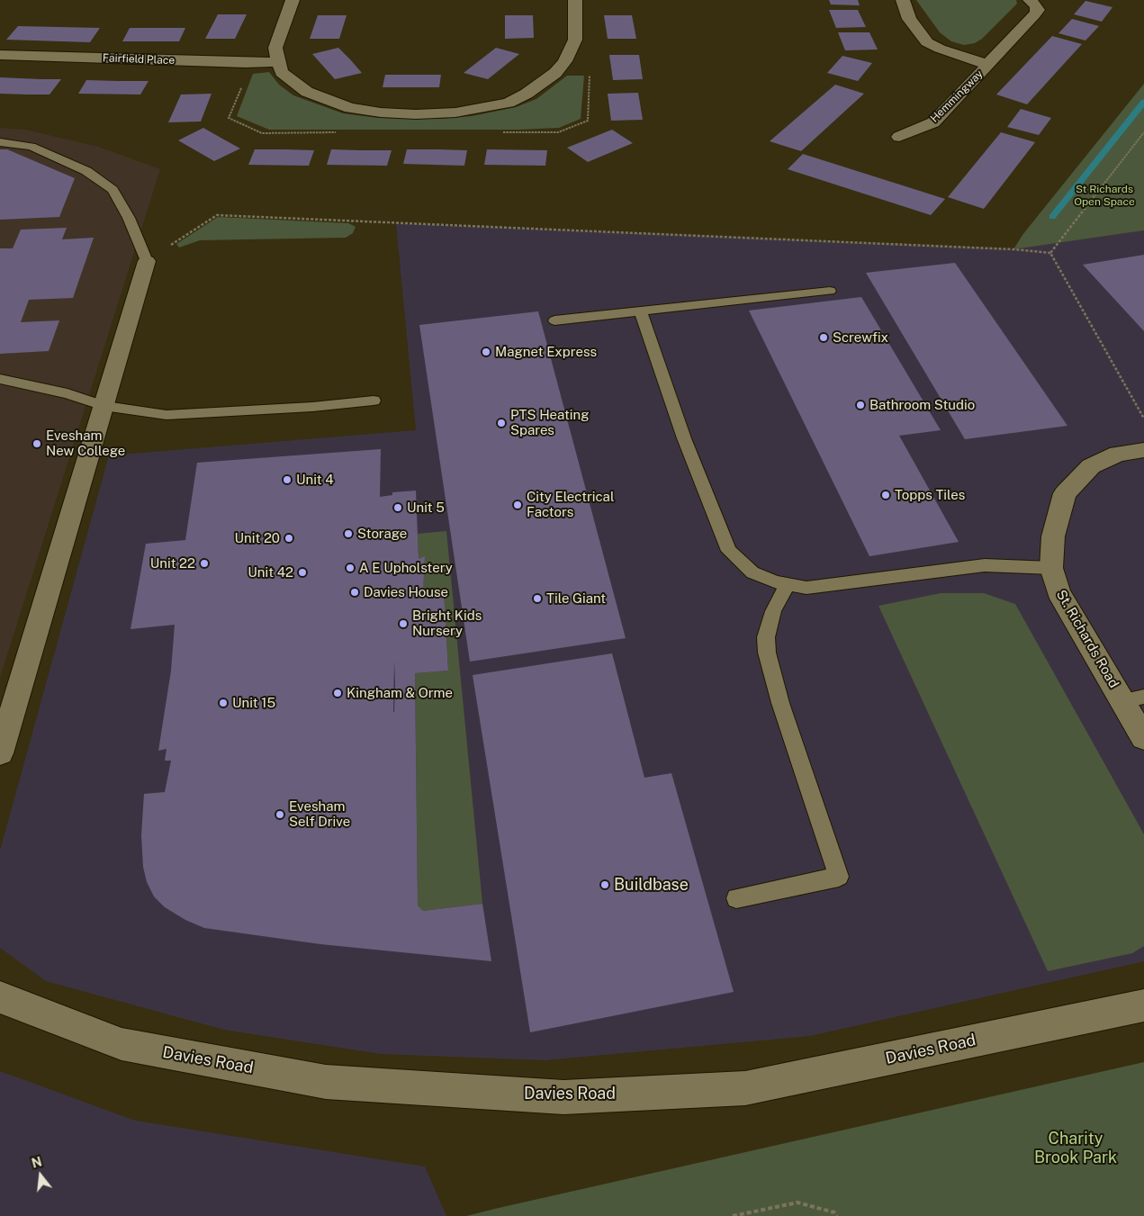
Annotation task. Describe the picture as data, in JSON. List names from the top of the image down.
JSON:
{
  "streets": {
    "street": [
      "Fairfield Place",
      "Hemmingway",
      "St. Richards Road",
      "Davies Road"
    ]
  },
  "parks": ["St Richards Open Space", "Charity Brook Park"],
  "places": [
    "Screwfix",
    "Magnet Express",
    "Bathroom Studio",
    "PTS Heating Spares",
    "Evesham New College",
    "Unit 4",
    "Topps Tiles",
    "City Electrical Factors",
    "Unit 5",
    "Storage",
    "Unit 20",
    "Unit 22",
    "A E Upholstery",
    "Unit 42",
    "Davies House",
    "Tile Giant",
    "Bright Kids Nursery",
    "Kingham & Orme",
    "Unit 15",
    "Evesham Self Drive",
    "Buildbase"
  ],
  "north": "top"
}
